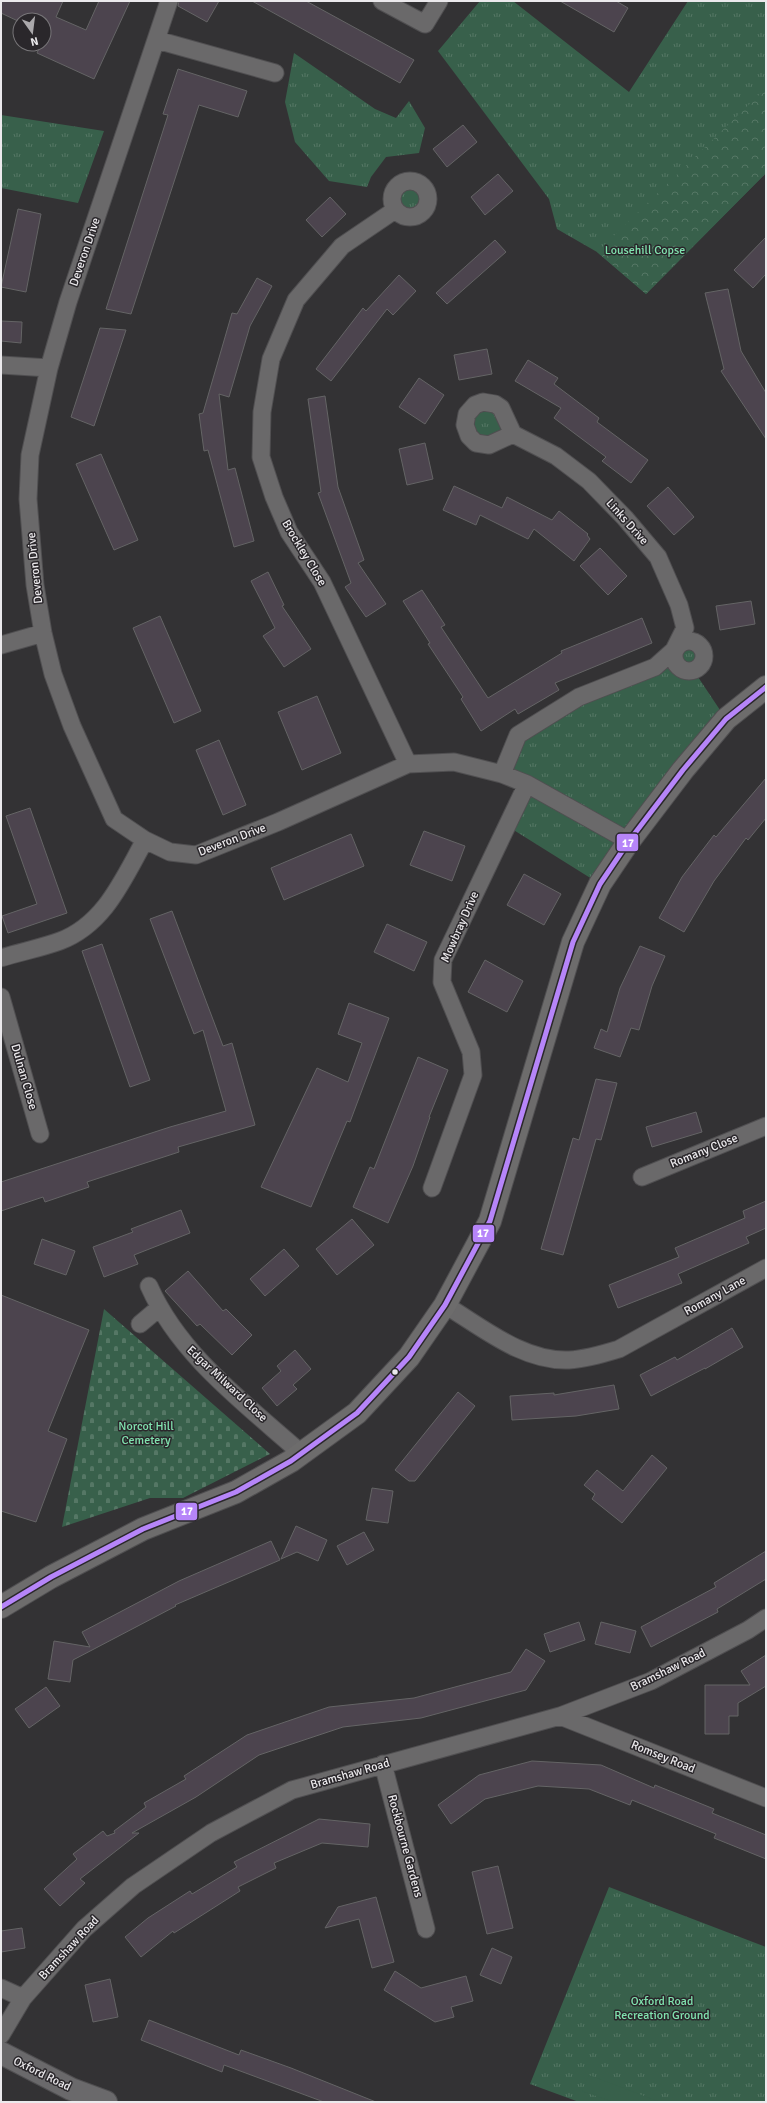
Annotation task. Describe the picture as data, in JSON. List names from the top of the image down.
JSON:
{
  "streets": {
    "main road": ["Oxford Road"],
    "street": [
      "Deveron Drive",
      "Links Drive",
      "Brockley Close",
      "Mowbray Drive",
      "Dulnan Close",
      "Romany Close",
      "Romany Lane",
      "Edgar Milward Close",
      "Bramshaw Road",
      "Romsey Road",
      "Rockbourne Gardens"
    ]
  },
  "crossings": [
    ["Deveron Drive", "Brockley Close"],
    ["Bramshaw Road", "Romsey Road"],
    ["Bramshaw Road", "Rockbourne Gardens"]
  ],
  "parks": ["Lousehill Copse", "Norcot Hill Cemetery", "Oxford Road Recreation Ground"],
  "lines": ["transit line 17"],
  "north": "bottom"
}
